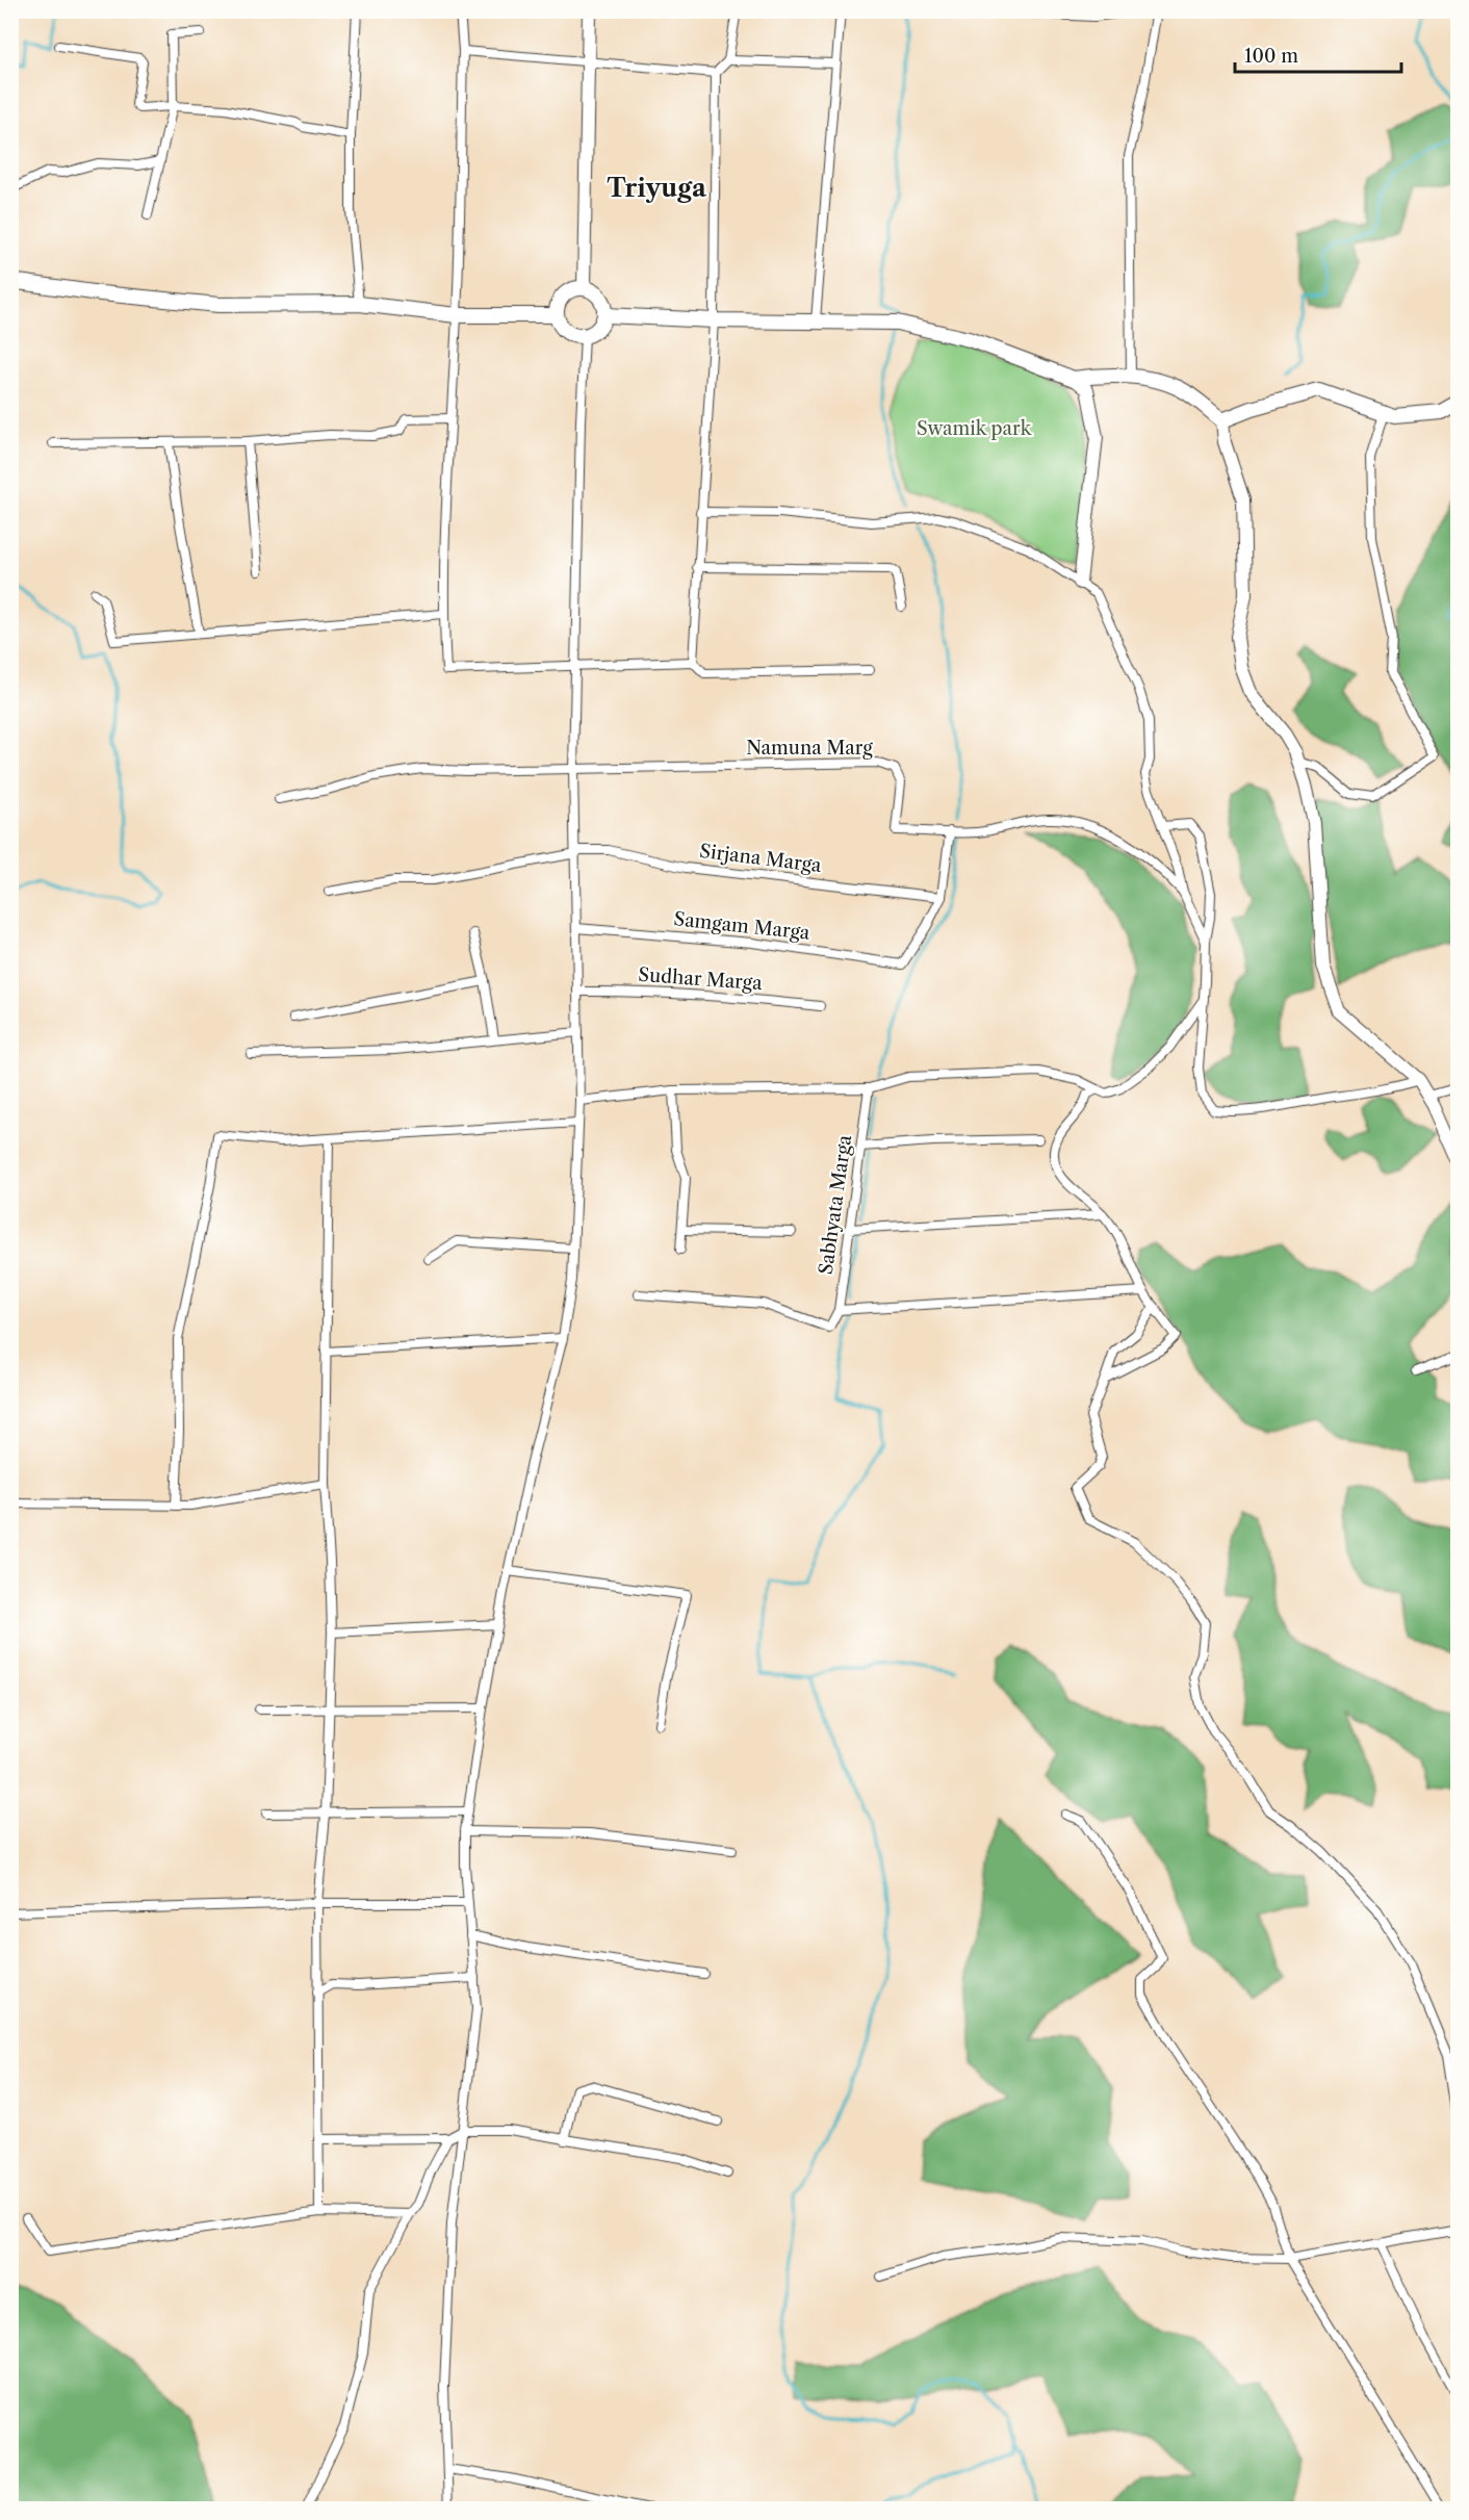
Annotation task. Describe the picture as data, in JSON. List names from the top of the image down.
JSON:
{
  "streets": {
    "street": [
      "Namuna Marg",
      "Sirjana Marga",
      "Samgam Marga",
      "Sudhar Marga",
      "Sabhyata Marga"
    ]
  },
  "crossings": [
    ["Sirjana Marga", "Samgam Marga"]
  ],
  "districts": ["Triyuga"],
  "parks": ["Swamik park"],
  "scale_bar": "100 m"
}
